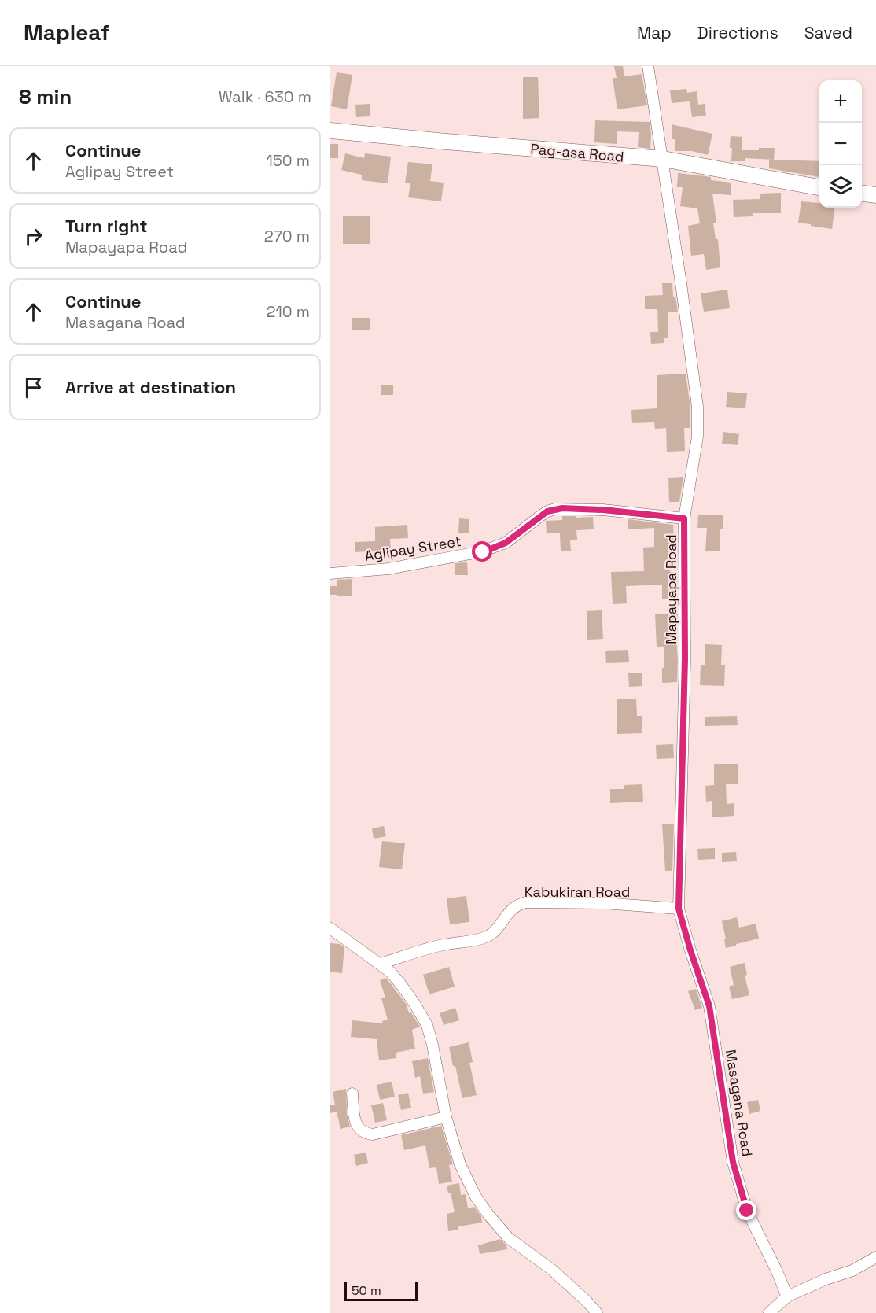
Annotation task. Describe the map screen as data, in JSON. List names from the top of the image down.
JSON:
{
  "streets": {
    "main road": ["Pag-asa Road"],
    "street": [
      "Aglipay Street",
      "Mapayapa Road",
      "Kabukiran Road",
      "Masagana Road"
    ]
  },
  "crossings": [
    ["Pag-asa Road", "Mapayapa Road"],
    ["Aglipay Street", "Mapayapa Road"],
    ["Mapayapa Road", "Kabukiran Road"],
    ["Mapayapa Road", "Masagana Road"],
    ["Kabukiran Road", "Masagana Road"]
  ],
  "scale_bar": "50 m",
  "page": {
    "header": "Mapleaf",
    "nav": ["Map", "Directions", "Saved"],
    "heading": ["8 min", "Walk · 630 m"],
    "map_buttons": ["+", "−"],
    "list": [
      ["Continue", "Aglipay Street", "150 m"],
      ["Turn right", "Mapayapa Road", "270 m"],
      ["Continue", "Masagana Road", "210 m"],
      "Arrive at destination"
    ],
    "scale": "50 m"
  }
}
